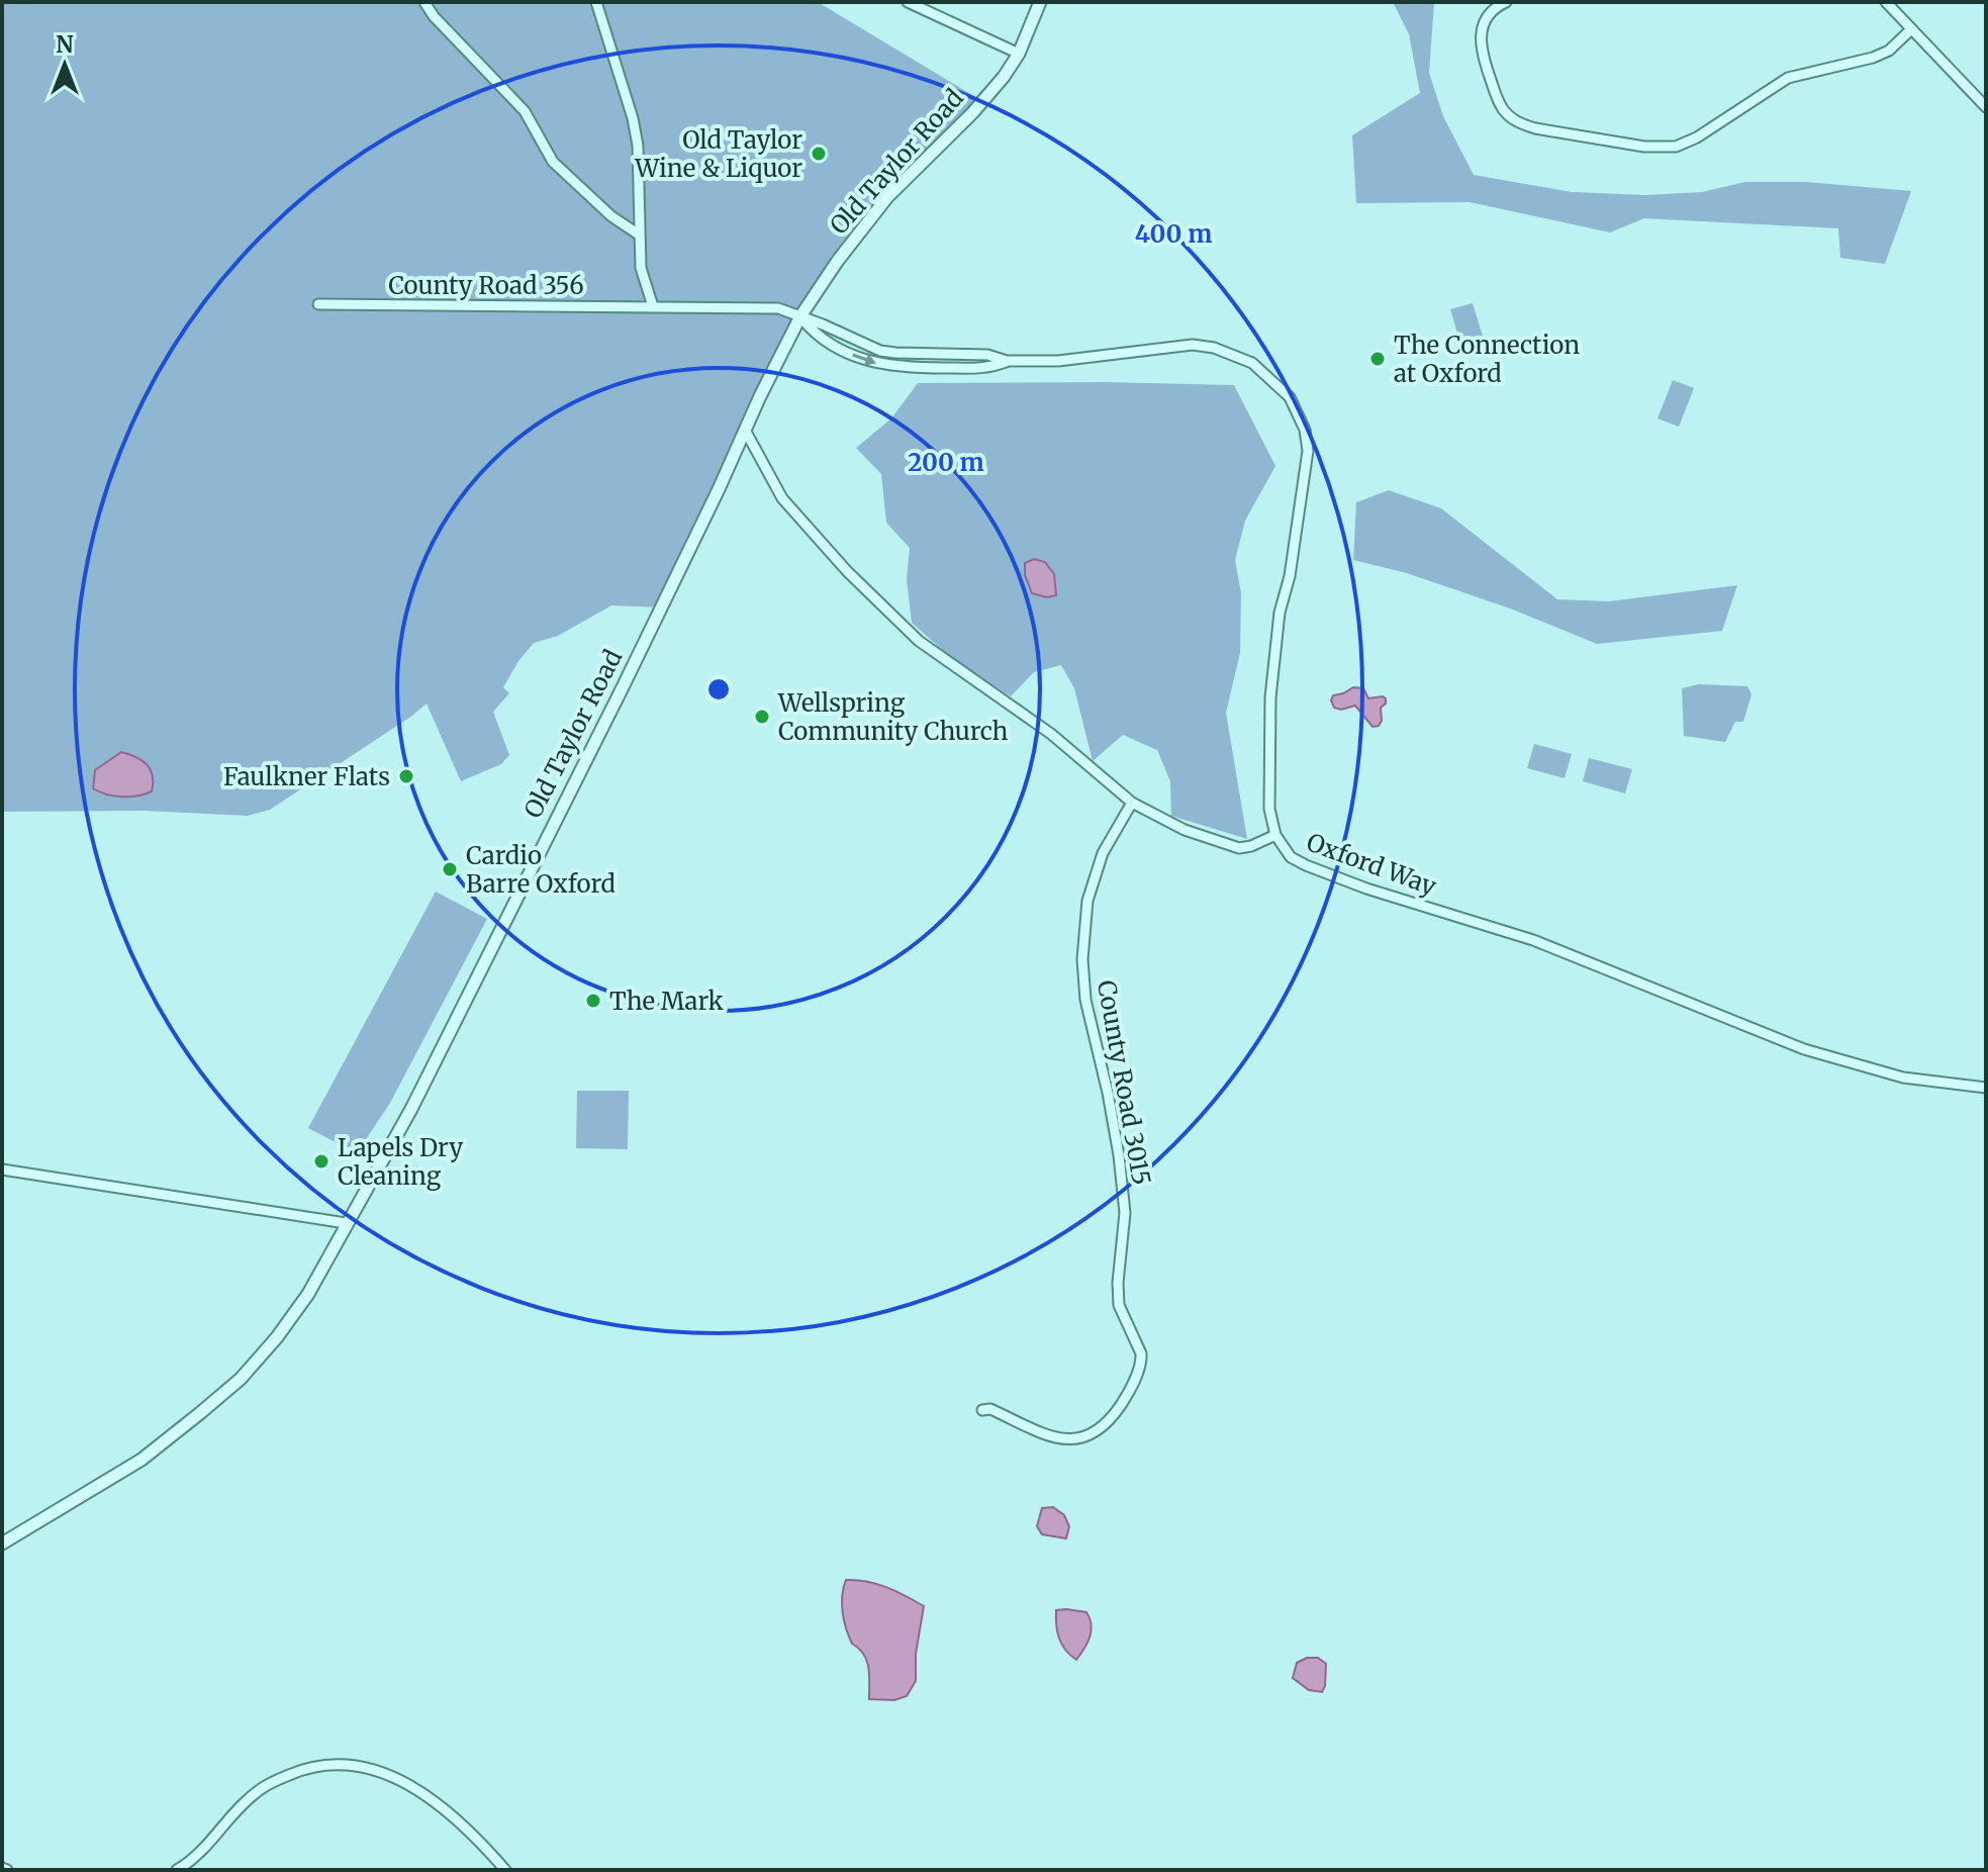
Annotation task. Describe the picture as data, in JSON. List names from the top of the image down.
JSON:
{
  "streets": {
    "street": [
      "Old Taylor Road",
      "County Road 356",
      "Oxford Way",
      "County Road 3015"
    ]
  },
  "crossings": [
    ["Old Taylor Road", "County Road 356"],
    ["Old Taylor Road", "Oxford Way"],
    ["County Road 356", "Oxford Way"]
  ],
  "places": [
    "Old Taylor Wine & Liquor",
    "The Connection at Oxford",
    "Wellspring Community Church",
    "Faulkner Flats",
    "Cardio Barre Oxford",
    "The Mark",
    "Lapels Dry Cleaning"
  ],
  "north": "top",
  "rings": ["400 m", "200 m"]
}
